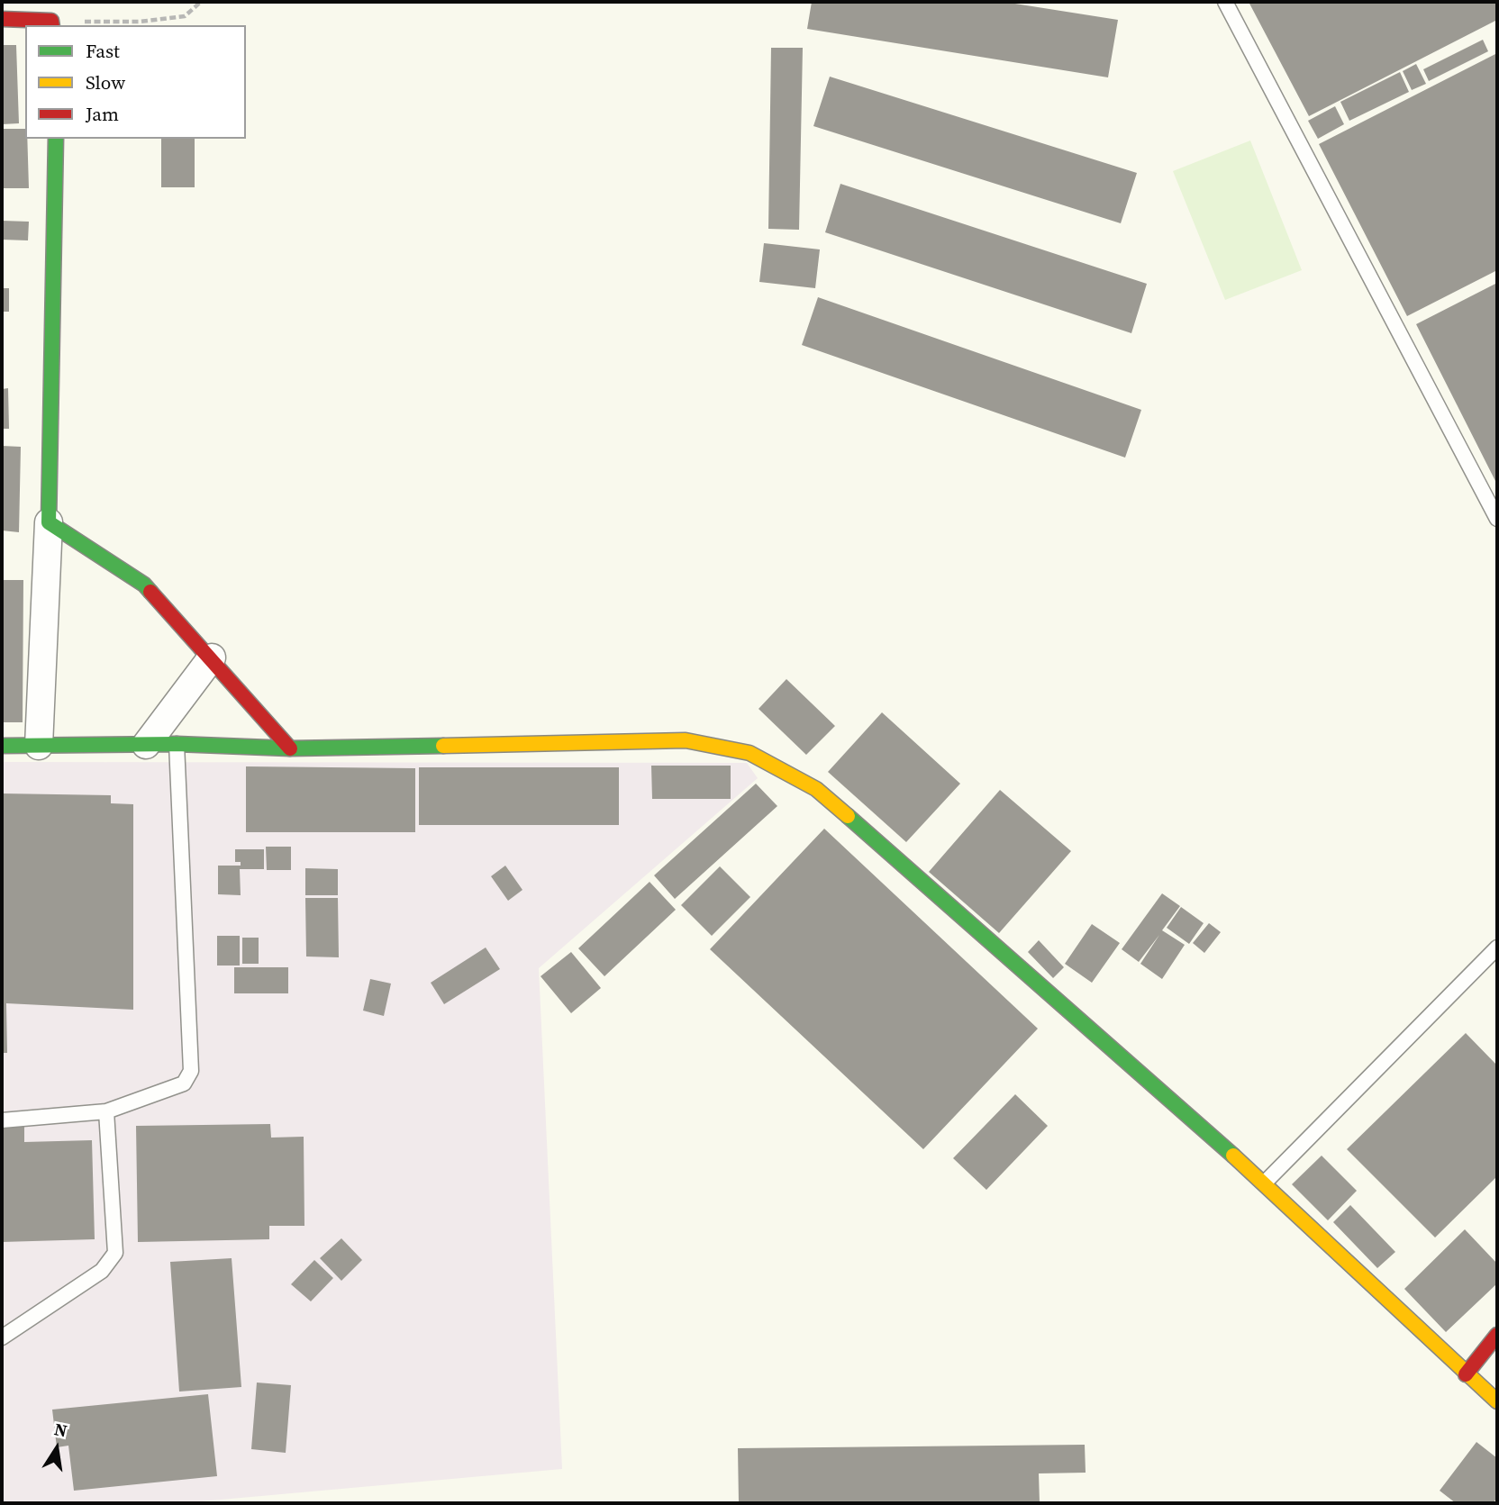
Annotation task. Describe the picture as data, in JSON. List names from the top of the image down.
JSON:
{
  "legend": ["Fast", "Slow", "Jam"],
  "north": "top"
}
